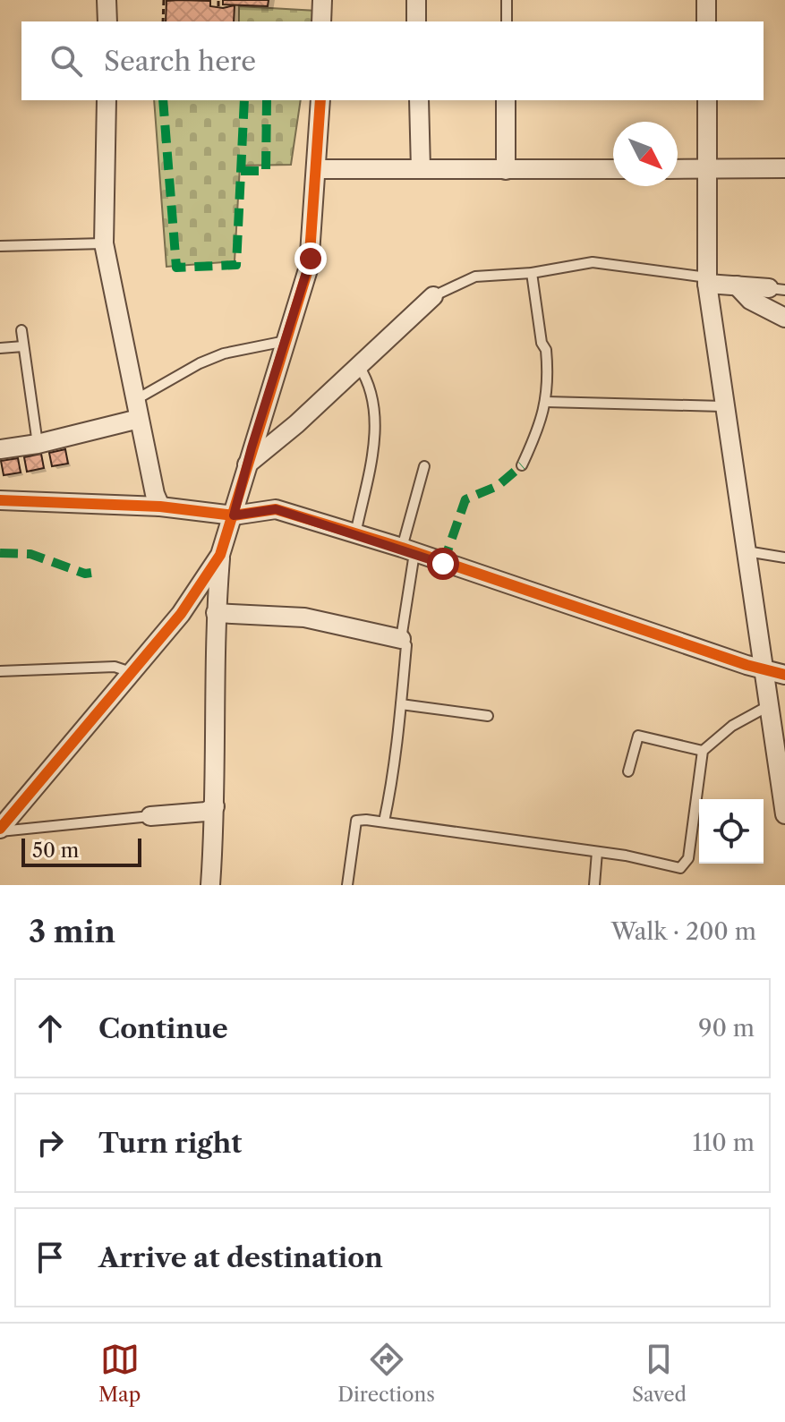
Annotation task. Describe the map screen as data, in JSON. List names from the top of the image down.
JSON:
{
  "scale_bar": "50 m",
  "north": "bottom right",
  "page": {
    "search": "Search here",
    "scale": "50 m",
    "heading": ["3 min", "Walk · 200 m"],
    "list": [
      ["Continue", "90 m"],
      ["Turn right", "110 m"],
      "Arrive at destination"
    ],
    "nav": ["Map", "Directions", "Saved"]
  }
}
